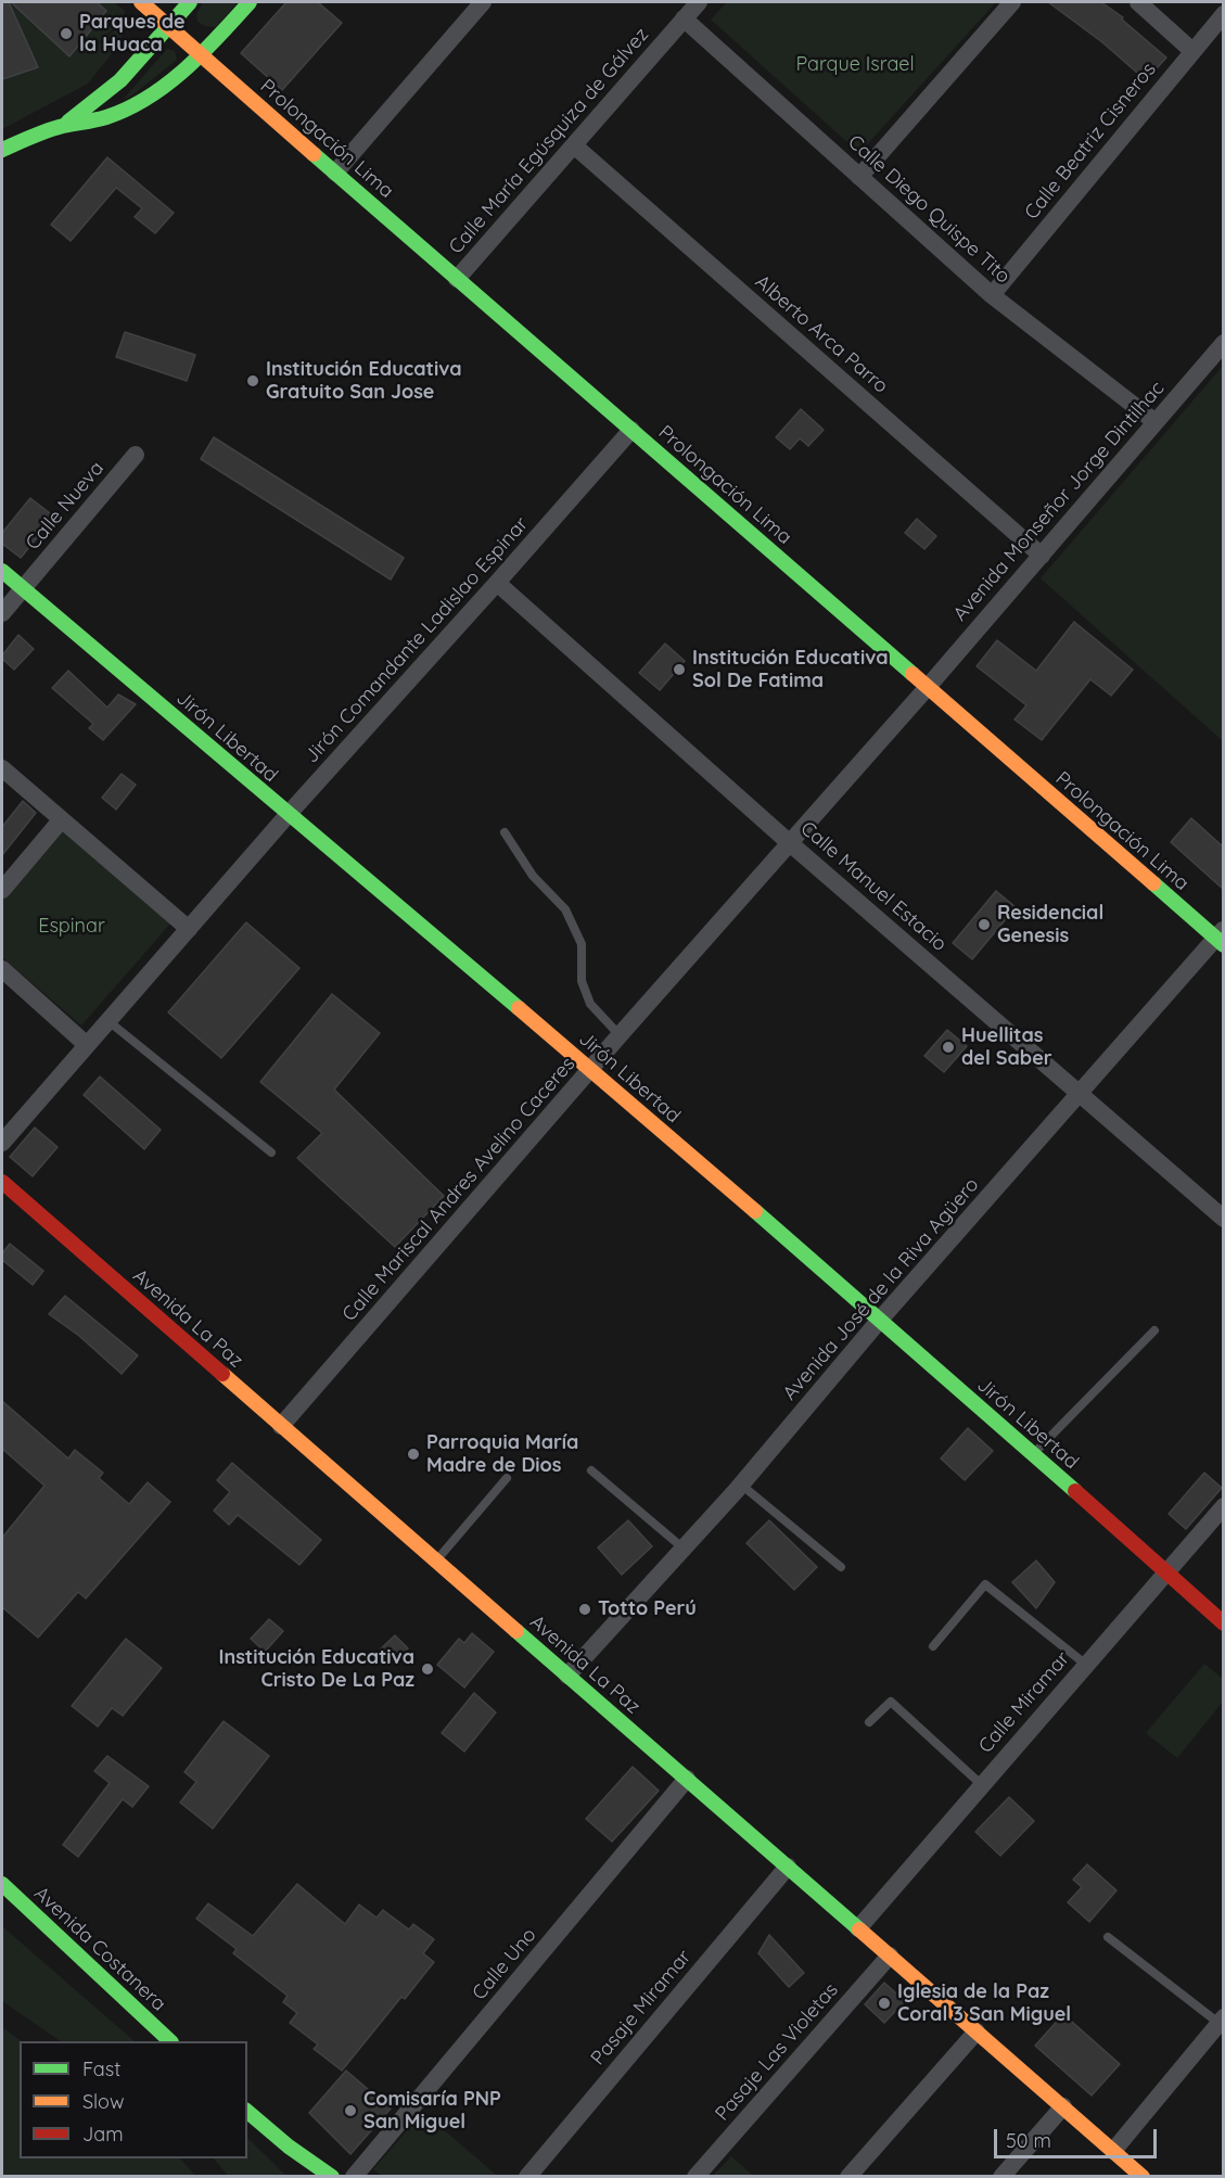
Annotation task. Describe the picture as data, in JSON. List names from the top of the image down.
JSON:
{
  "streets": {
    "street": [
      "Prolongación Lima",
      "Calle María Egúsquiza de Gálvez",
      "Calle Beatriz Cisneros",
      "Calle Diego Quispe Tito",
      "Alberto Arca Parro",
      "Avenida Monseñor Jorge Dintilhac",
      "Calle Nueva",
      "Jirón Comandante Ladislao Espinar",
      "Jirón Libertad",
      "Calle Manuel Estacio",
      "Calle Mariscal Andres Avelino Caceres",
      "Avenida José de la Riva Agüero",
      "Avenida La Paz",
      "Calle Miramar",
      "Avenida Costanera",
      "Calle Uno",
      "Pasaje Miramar",
      "Pasaje Las Violetas"
    ]
  },
  "crossings": [
    ["Prolongación Lima", "Calle María Egúsquiza de Gálvez"],
    ["Prolongación Lima", "Avenida Monseñor Jorge Dintilhac"],
    ["Prolongación Lima", "Jirón Comandante Ladislao Espinar"],
    ["Prolongación Lima", "Calle Mariscal Andres Avelino Caceres"],
    ["Prolongación Lima", "Avenida José de la Riva Agüero"],
    ["Calle María Egúsquiza de Gálvez", "Calle Diego Quispe Tito"],
    ["Calle María Egúsquiza de Gálvez", "Alberto Arca Parro"],
    ["Calle Beatriz Cisneros", "Calle Diego Quispe Tito"],
    ["Calle Diego Quispe Tito", "Avenida Monseñor Jorge Dintilhac"],
    ["Alberto Arca Parro", "Avenida Monseñor Jorge Dintilhac"],
    ["Avenida Monseñor Jorge Dintilhac", "Calle Mariscal Andres Avelino Caceres"],
    ["Calle Nueva", "Jirón Libertad"],
    ["Jirón Comandante Ladislao Espinar", "Jirón Libertad"],
    ["Jirón Comandante Ladislao Espinar", "Calle Manuel Estacio"],
    ["Jirón Libertad", "Calle Mariscal Andres Avelino Caceres"],
    ["Jirón Libertad", "Avenida José de la Riva Agüero"],
    ["Jirón Libertad", "Calle Miramar"],
    ["Calle Manuel Estacio", "Calle Mariscal Andres Avelino Caceres"],
    ["Calle Manuel Estacio", "Avenida José de la Riva Agüero"],
    ["Calle Mariscal Andres Avelino Caceres", "Avenida La Paz"],
    ["Avenida José de la Riva Agüero", "Avenida La Paz"],
    ["Avenida La Paz", "Calle Miramar"],
    ["Avenida La Paz", "Calle Uno"],
    ["Avenida La Paz", "Pasaje Miramar"],
    ["Avenida La Paz", "Pasaje Las Violetas"]
  ],
  "parks": ["Parque Israel", "Espinar"],
  "places": [
    "Parques de la Huaca",
    "Institución Educativa Gratuito San Jose",
    "Institución Educativa Sol De Fatima",
    "Residencial Genesis",
    "Huellitas del Saber",
    "Parroquia María Madre de Dios",
    "Totto Perú",
    "Institución Educativa Cristo De La Paz",
    "Iglesia de la Paz Coral 3 San Miguel",
    "Comisaría PNP San Miguel"
  ],
  "legend": ["Fast", "Slow", "Jam"],
  "scale_bar": "50 m"
}
